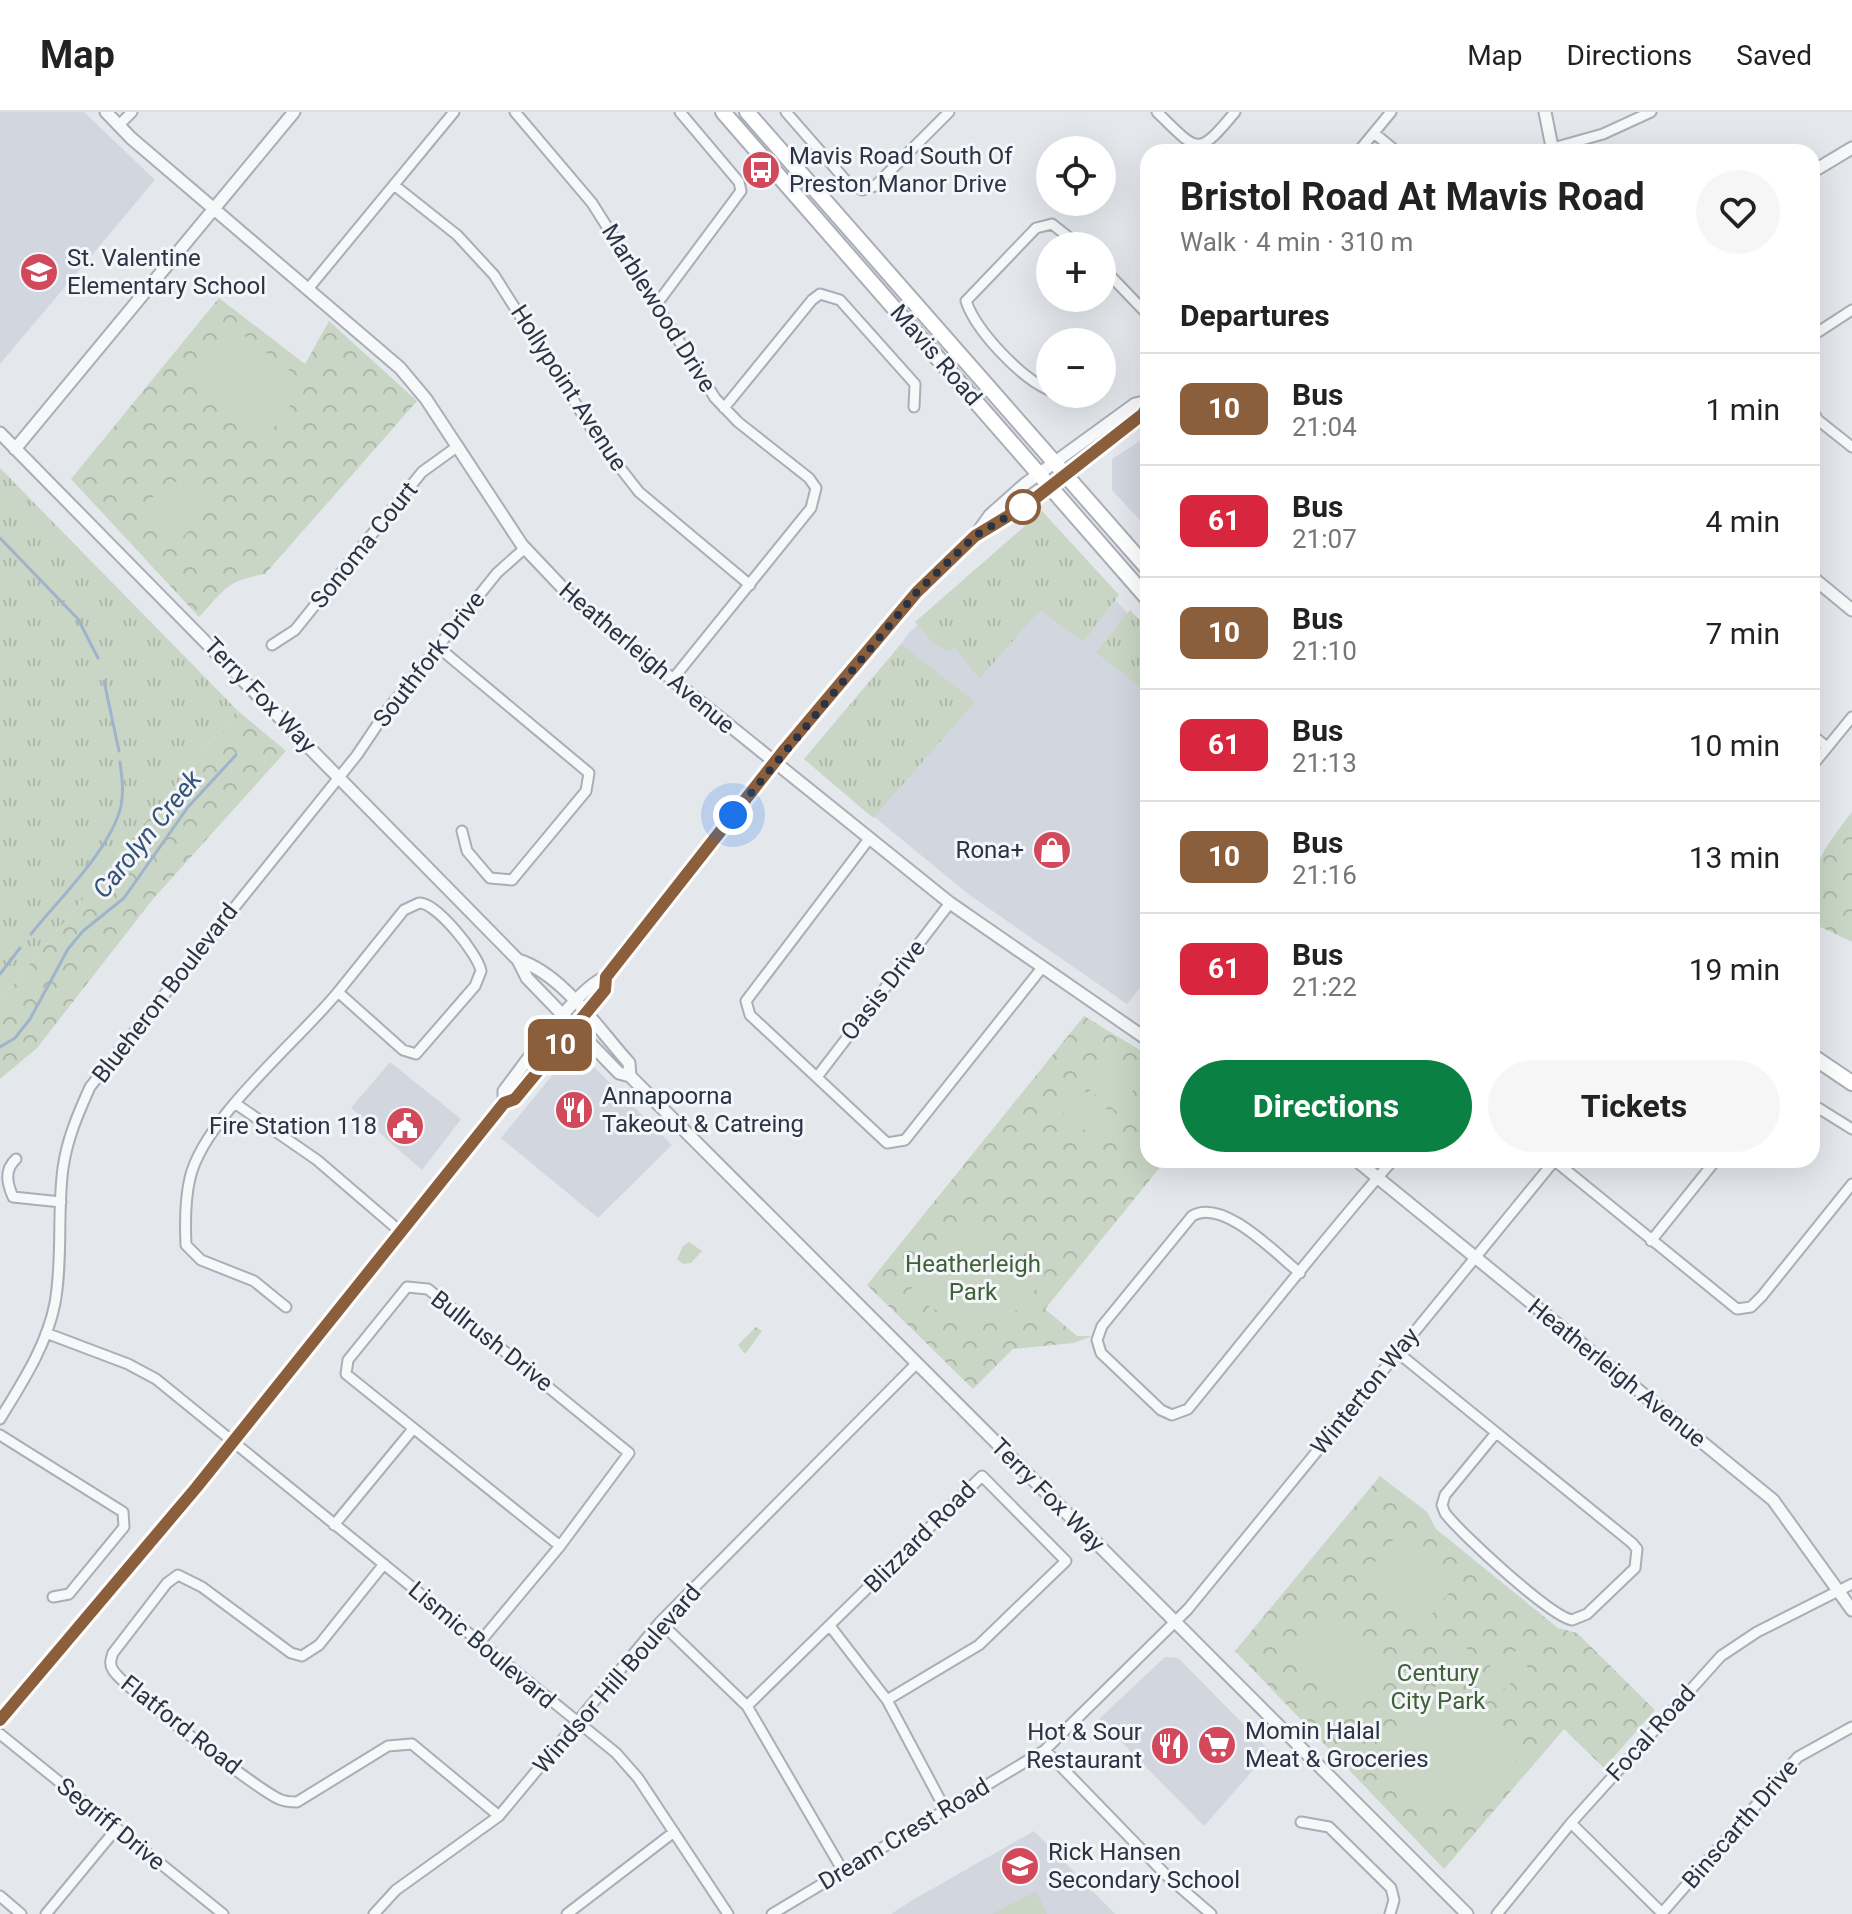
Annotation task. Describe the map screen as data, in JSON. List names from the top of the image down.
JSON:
{
  "streets": {
    "main road": ["Mavis Road"],
    "street": [
      "Marblewood Drive",
      "Hollypoint Avenue",
      "Sonoma Court",
      "Heatherleigh Avenue",
      "Southfork Drive",
      "Terry Fox Way",
      "Oasis Drive",
      "Blueheron Boulevard",
      "Bullrush Drive",
      "Winterton Way",
      "Blizzard Road",
      "Lismic Boulevard",
      "Windsor Hill Boulevard",
      "Flatford Road",
      "Focal Road",
      "Segriff Drive",
      "Binscarth Drive",
      "Dream Crest Road"
    ]
  },
  "crossings": [
    ["Marblewood Drive", "Hollypoint Avenue"],
    ["Marblewood Drive", "Heatherleigh Avenue"],
    ["Sonoma Court", "Heatherleigh Avenue"],
    ["Heatherleigh Avenue", "Southfork Drive"],
    ["Heatherleigh Avenue", "Oasis Drive"],
    ["Heatherleigh Avenue", "Winterton Way"],
    ["Heatherleigh Avenue", "Focal Road"],
    ["Southfork Drive", "Terry Fox Way"],
    ["Southfork Drive", "Blueheron Boulevard"],
    ["Terry Fox Way", "Blueheron Boulevard"],
    ["Terry Fox Way", "Winterton Way"],
    ["Terry Fox Way", "Windsor Hill Boulevard"],
    ["Terry Fox Way", "Dream Crest Road"],
    ["Blueheron Boulevard", "Lismic Boulevard"],
    ["Bullrush Drive", "Lismic Boulevard"],
    ["Winterton Way", "Dream Crest Road"],
    ["Lismic Boulevard", "Windsor Hill Boulevard"],
    ["Lismic Boulevard", "Flatford Road"],
    ["Windsor Hill Boulevard", "Flatford Road"],
    ["Focal Road", "Binscarth Drive"]
  ],
  "water": ["Carolyn Creek"],
  "parks": ["Heatherleigh Park", "Century City Park"],
  "places": {
    "bus stop": ["Mavis Road South Of Preston Manor Drive"],
    "school or university": ["St. Valentine Elementary School", "Rick Hansen Secondary School"],
    "shop": ["Rona+"],
    "restaurant": ["Annapoorna Takeout & Catreing", "Hot & Sour Restaurant"],
    "public building": ["Fire Station 118"],
    "supermarket": ["Momin Halal Meat & Groceries"]
  },
  "lines": ["bus line 10"],
  "page": {
    "header": "Map",
    "nav": ["Map", "Directions", "Saved"],
    "on_map": "10",
    "map_buttons": ["+", "−"],
    "heading": [
      ["Bristol Road At Mavis Road", "Walk · 4 min · 310 m"],
      "Departures"
    ],
    "list": [
      {
        "mark": "10",
        "name": "Bus",
        "note": "21:04",
        "value": "1 min"
      },
      {
        "mark": "61",
        "name": "Bus",
        "note": "21:07",
        "value": "4 min"
      },
      {
        "mark": "10",
        "name": "Bus",
        "note": "21:10",
        "value": "7 min"
      },
      {
        "mark": "61",
        "name": "Bus",
        "note": "21:13",
        "value": "10 min"
      },
      {
        "mark": "10",
        "name": "Bus",
        "note": "21:16",
        "value": "13 min"
      },
      {
        "mark": "61",
        "name": "Bus",
        "note": "21:22",
        "value": "19 min"
      }
    ],
    "buttons": ["Directions", "Tickets"]
  }
}
